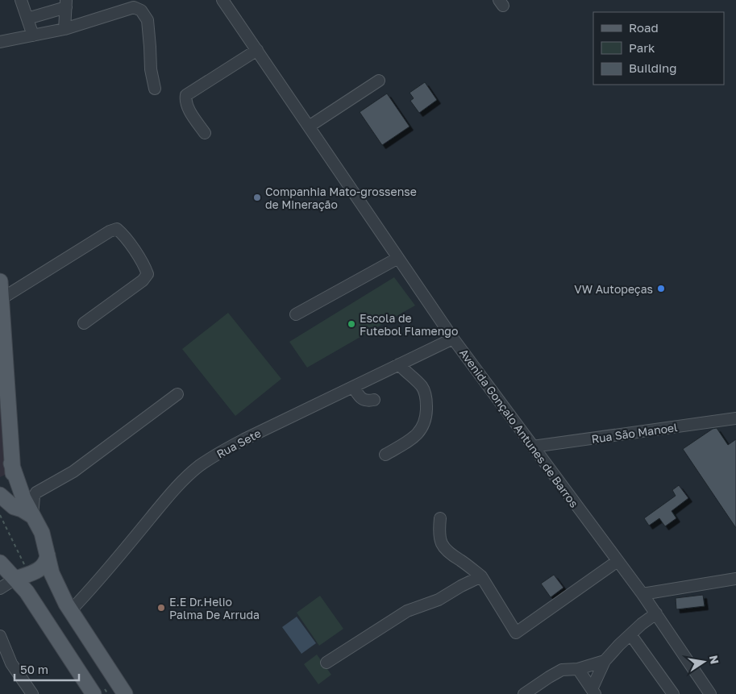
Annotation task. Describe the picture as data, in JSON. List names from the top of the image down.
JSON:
{
  "streets": {
    "street": ["Avenida Gonçalo Antunes de Barros", "Rua São Manoel", "Rua Sete"]
  },
  "crossings": [
    ["Avenida Gonçalo Antunes de Barros", "Rua São Manoel"],
    ["Avenida Gonçalo Antunes de Barros", "Rua Sete"]
  ],
  "places": [
    "Companhia Mato-grossense de Mineração",
    "VW Autopeças",
    "Escola de Futebol Flamengo",
    "E.E Dr.Helio Palma De Arruda"
  ],
  "legend": ["Road", "Park", "Building"],
  "scale_bar": "50 m",
  "north": "right"
}
